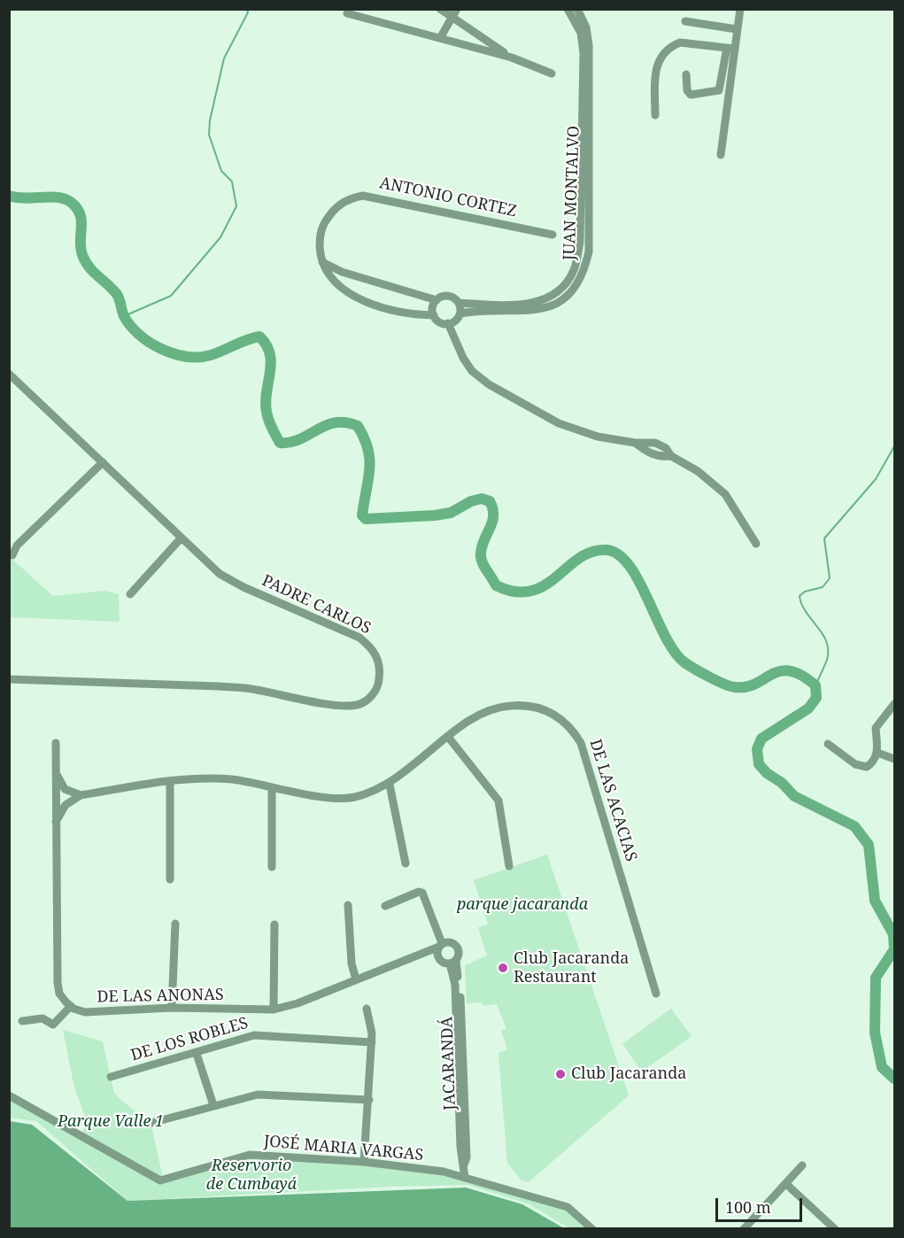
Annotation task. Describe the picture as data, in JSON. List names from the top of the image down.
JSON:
{
  "streets": {
    "street": [
      "JUAN MONTALVO",
      "ANTONIO CORTEZ",
      "PADRE CARLOS",
      "DE LAS ACACIAS",
      "DE LAS ANONAS",
      "DE LOS ROBLES",
      "JACARANDÁ",
      "JOSÉ MARIA VARGAS"
    ]
  },
  "crossings": [
    ["DE LAS ANONAS", "JACARANDÁ"],
    ["JACARANDÁ", "JOSÉ MARIA VARGAS"]
  ],
  "parks": ["parque jacaranda", "Parque Valle 1", "Reservorio de Cumbayá"],
  "places": ["Club Jacaranda Restaurant", "Club Jacaranda"],
  "scale_bar": "100 m"
}
